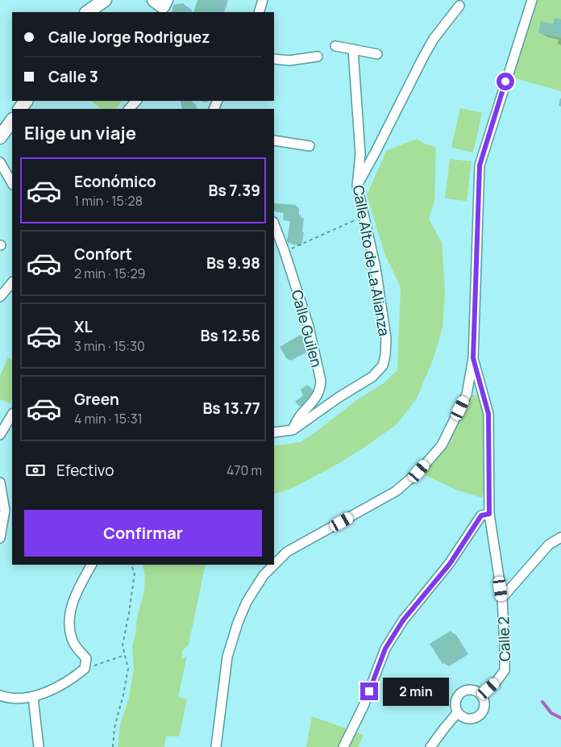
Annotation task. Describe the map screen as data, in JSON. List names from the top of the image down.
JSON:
{
  "streets": {
    "street": ["Calle Alto de La Alianza", "Calle Guilen", "Calle 2"]
  },
  "crossings": [
    ["Calle Alto de La Alianza", "Calle Guilen"]
  ],
  "page": {
    "banner": ["Calle Jorge Rodriguez", "Calle 3"],
    "heading": "Elige un viaje",
    "list": [
      {
        "name": "Económico",
        "note": "1 min · 15:28",
        "value": "Bs 7.39"
      },
      {
        "name": "Confort",
        "note": "2 min · 15:29",
        "value": "Bs 9.98"
      },
      {
        "name": "XL",
        "note": "3 min · 15:30",
        "value": "Bs 12.56"
      },
      {
        "name": "Green",
        "note": "4 min · 15:31",
        "value": "Bs 13.77"
      }
    ],
    "pay": ["Efectivo", "470 m"],
    "buttons": "Confirmar",
    "bubble": "2 min"
  }
}
